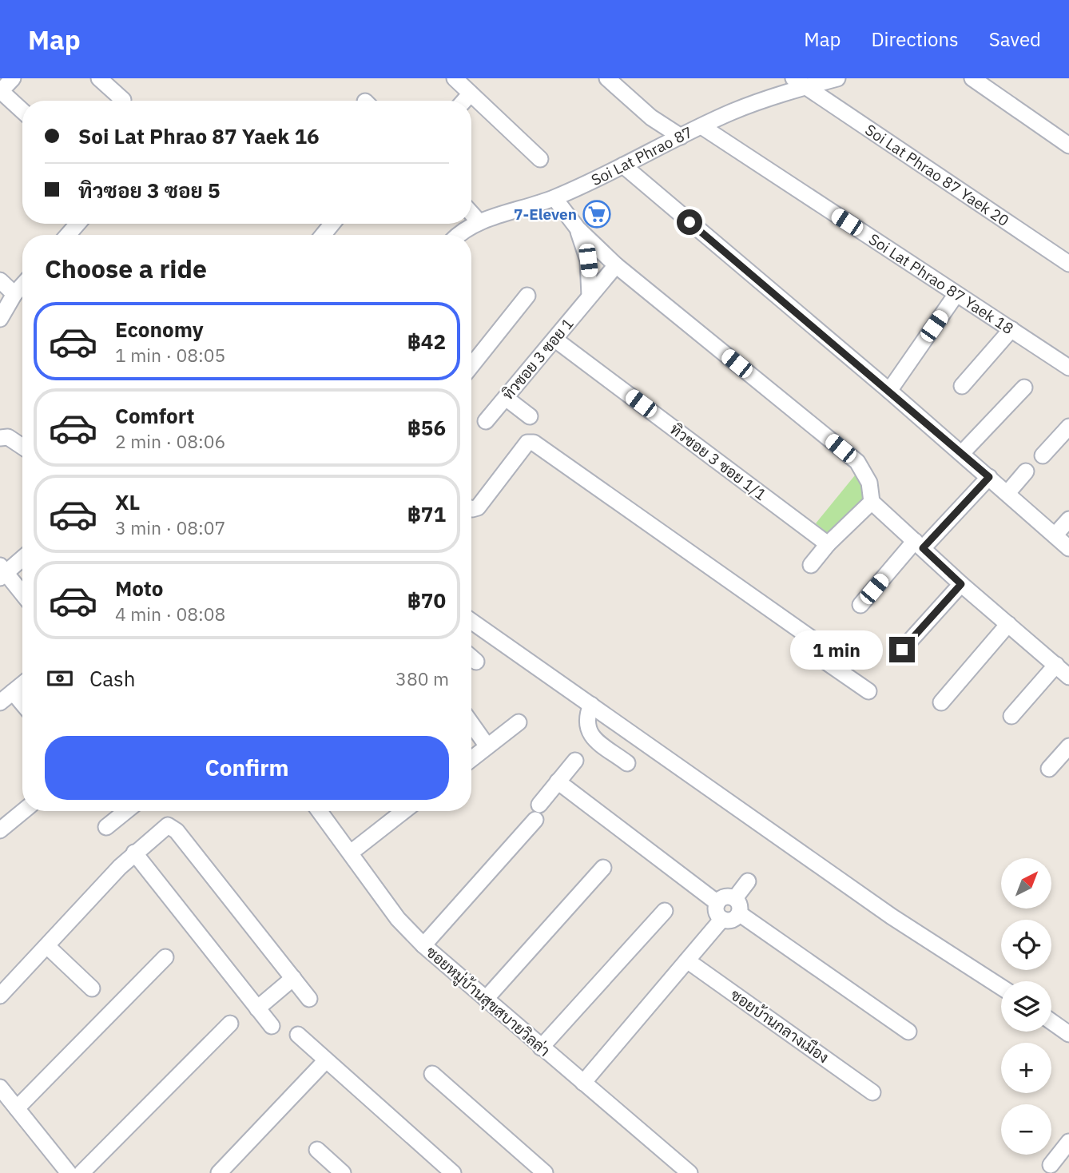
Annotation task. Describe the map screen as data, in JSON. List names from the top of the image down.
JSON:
{
  "streets": {
    "street": [
      "Soi Lat Phrao 87",
      "Soi Lat Phrao 87 Yaek 20",
      "Soi Lat Phrao 87 Yaek 18",
      "ทิวซอย 3 ซอย 1",
      "ทิวซอย 3 ซอย 1/1",
      "ซอยหมู่บ้านสุขสบายวิลล่า",
      "ซอยบ้านกลางเมือง"
    ]
  },
  "crossings": [
    ["Soi Lat Phrao 87", "Soi Lat Phrao 87 Yaek 20"],
    ["Soi Lat Phrao 87", "Soi Lat Phrao 87 Yaek 18"],
    ["ทิวซอย 3 ซอย 1", "ทิวซอย 3 ซอย 1/1"]
  ],
  "places": {
    "supermarket": ["7-Eleven"]
  },
  "north": "top right",
  "page": {
    "header": "Map",
    "nav": ["Map", "Directions", "Saved"],
    "banner": ["Soi Lat Phrao 87 Yaek 16", "ทิวซอย 3 ซอย 5"],
    "heading": "Choose a ride",
    "list": [
      {
        "name": "Economy",
        "note": "1 min · 08:05",
        "value": "฿42"
      },
      {
        "name": "Comfort",
        "note": "2 min · 08:06",
        "value": "฿56"
      },
      {
        "name": "XL",
        "note": "3 min · 08:07",
        "value": "฿71"
      },
      {
        "name": "Moto",
        "note": "4 min · 08:08",
        "value": "฿70"
      }
    ],
    "bubble": "1 min",
    "pay": ["Cash", "380 m"],
    "buttons": "Confirm",
    "map_buttons": ["+", "−"]
  }
}
